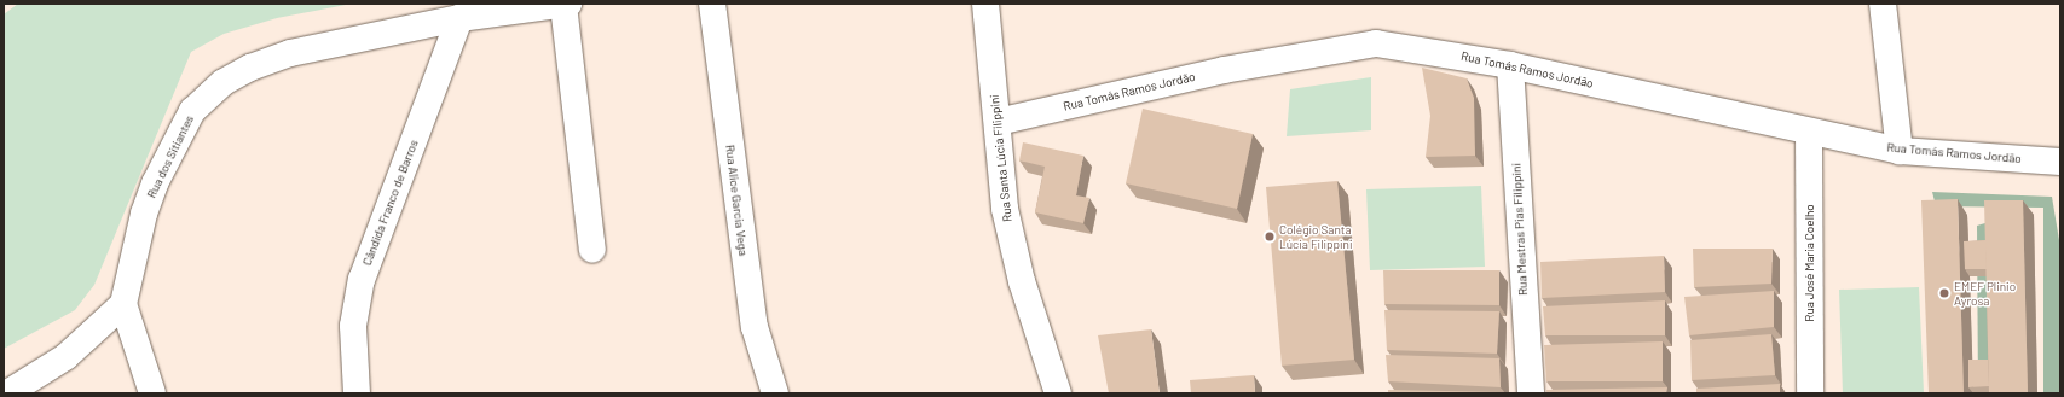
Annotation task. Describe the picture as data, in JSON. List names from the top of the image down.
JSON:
{
  "streets": {
    "street": [
      "Rua Tomás Ramos Jordão",
      "Rua dos Sitiantes",
      "Rua Santa Lúcia Filippini",
      "Rua Alice Garcia Vega",
      "Cândida Franco de Barros",
      "Rua Mestras Pias Filippini",
      "Rua José Maria Coelho"
    ]
  },
  "crossings": [
    ["Rua Tomás Ramos Jordão", "Rua Santa Lúcia Filippini"],
    ["Rua Tomás Ramos Jordão", "Rua Mestras Pias Filippini"],
    ["Rua Tomás Ramos Jordão", "Rua José Maria Coelho"],
    ["Rua dos Sitiantes", "Cândida Franco de Barros"]
  ],
  "places": ["Colégio Santa Lúcia Filippini", "EMEF Plinio Ayrosa"]
}
